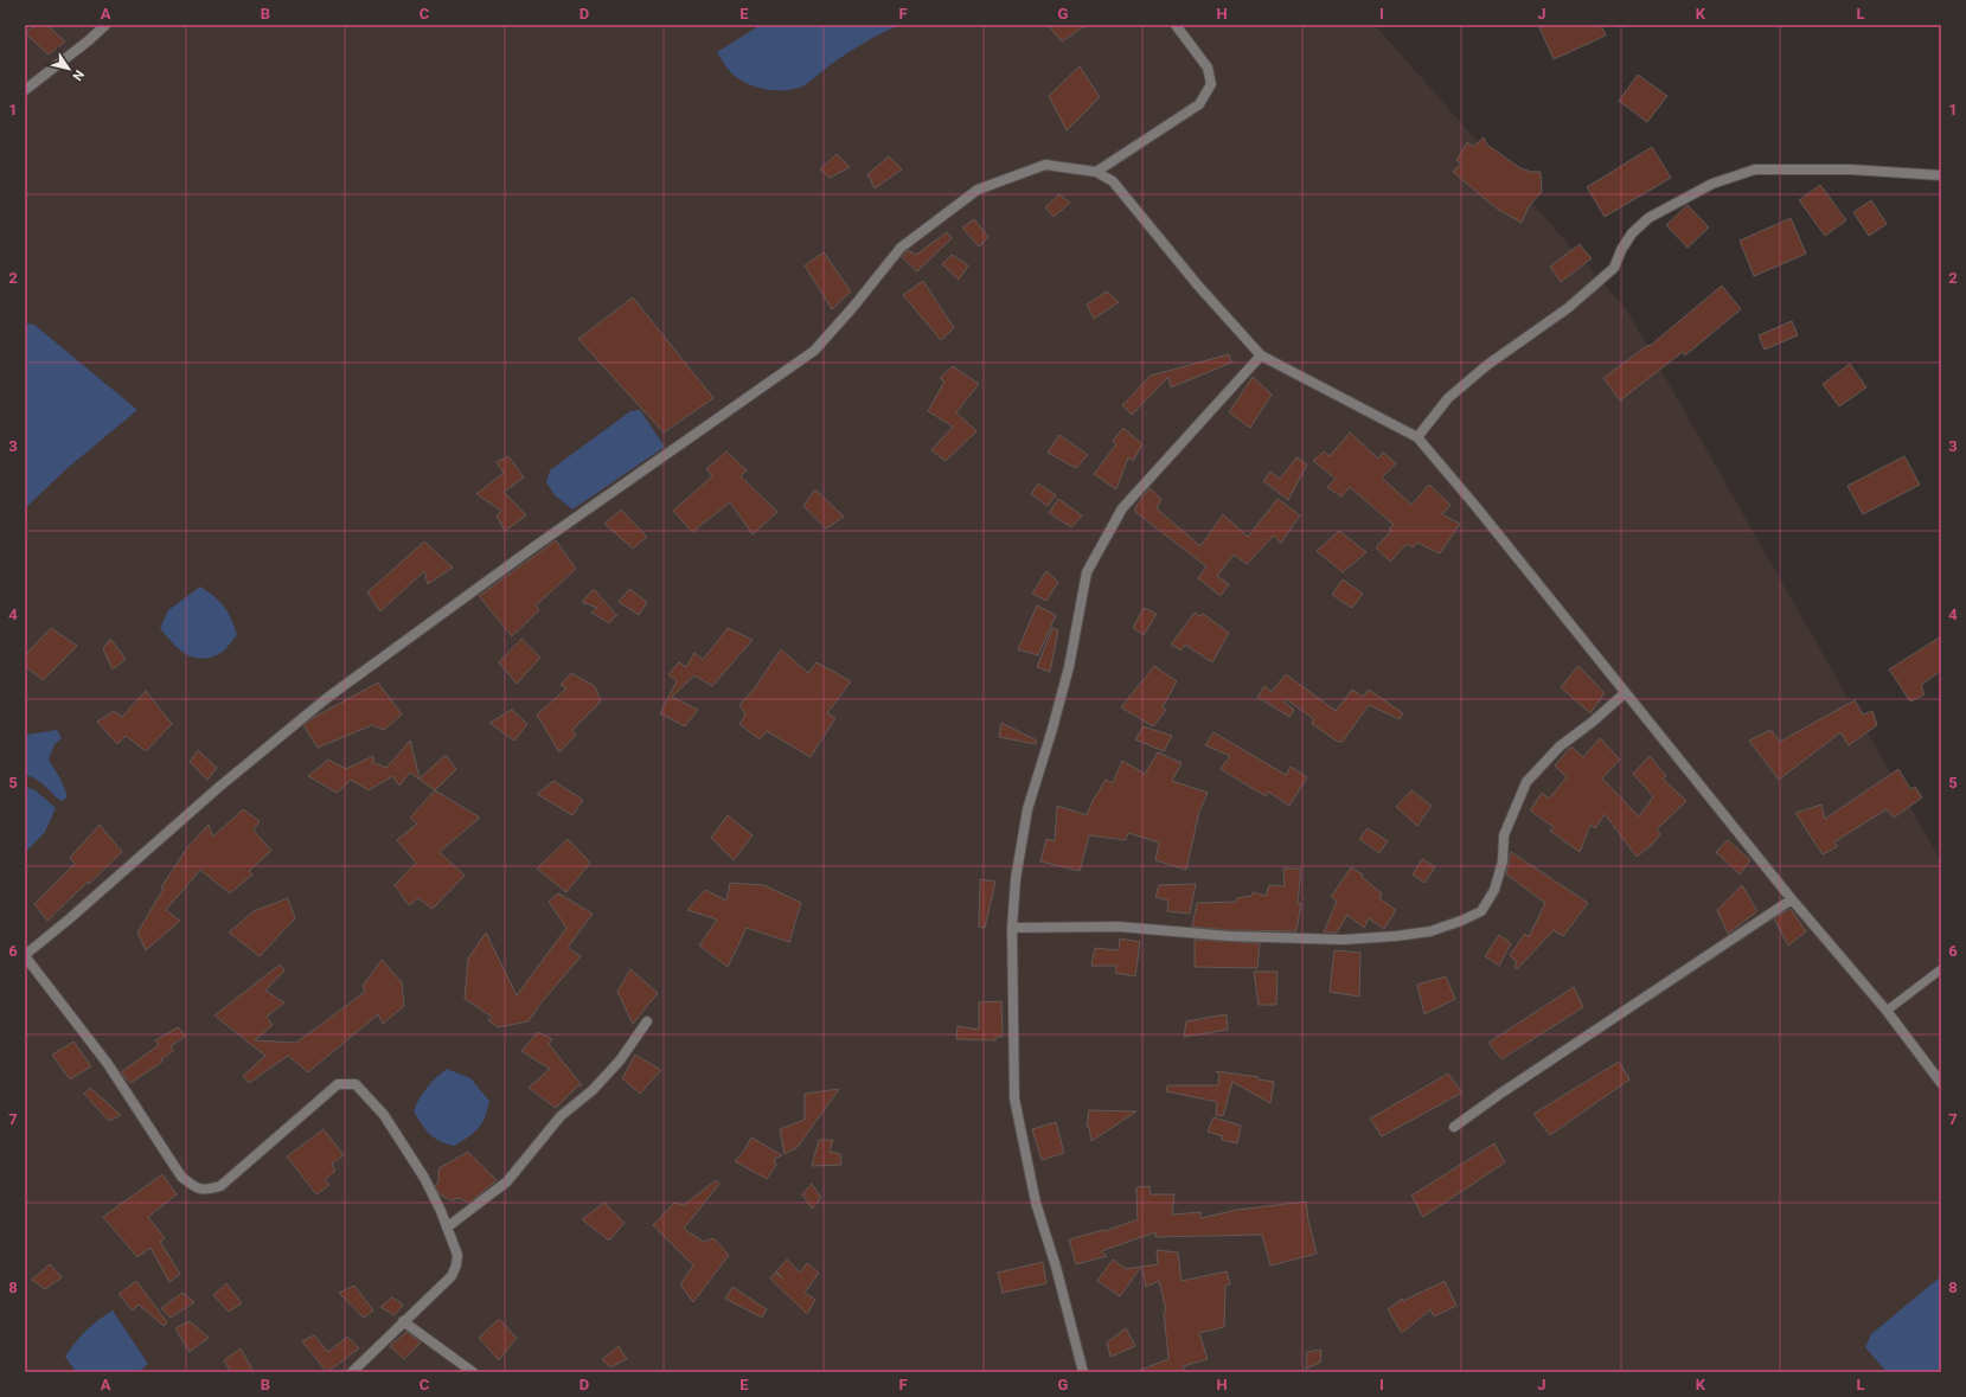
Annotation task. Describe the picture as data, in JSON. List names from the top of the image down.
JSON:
{
  "north": "bottom right",
  "grid": {
    "columns": [
      "A",
      "B",
      "C",
      "D",
      "E",
      "F",
      "G",
      "H",
      "I",
      "J",
      "K",
      "L"
    ],
    "rows": [
      "1",
      "2",
      "3",
      "4",
      "5",
      "6",
      "7",
      "8"
    ]
  }
}
